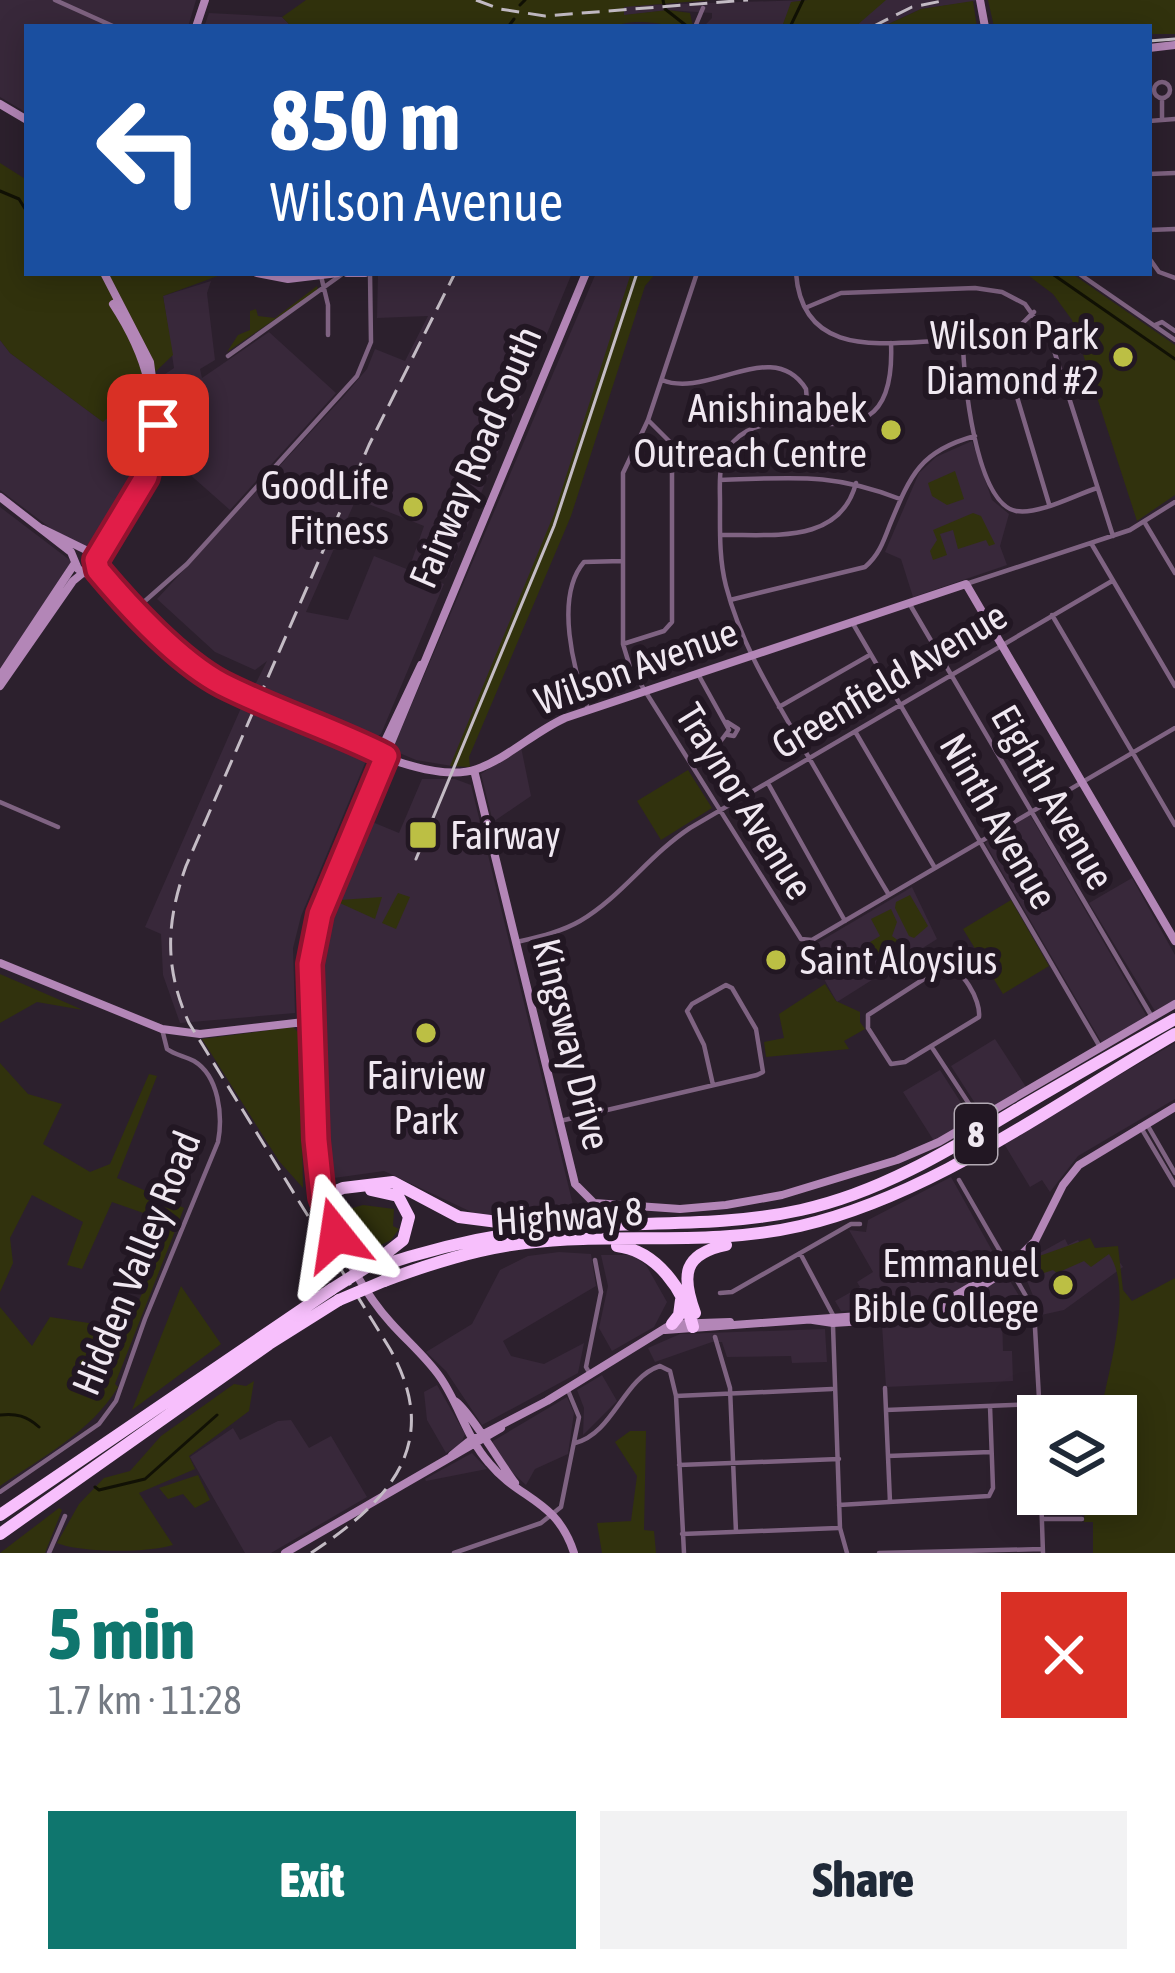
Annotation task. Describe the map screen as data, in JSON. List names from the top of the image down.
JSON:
{
  "streets": {
    "highway": ["8", "Highway 8"],
    "main road": ["Fairway Road South", "Wilson Avenue", "Kingsway Drive"],
    "street": [
      "Greenfield Avenue",
      "Eighth Avenue",
      "Traynor Avenue",
      "Ninth Avenue",
      "Hidden Valley Road"
    ]
  },
  "crossings": [
    ["Wilson Avenue", "Eighth Avenue"],
    ["Wilson Avenue", "Traynor Avenue"],
    ["Wilson Avenue", "Ninth Avenue"],
    ["Wilson Avenue", "Kingsway Drive"],
    ["Greenfield Avenue", "Eighth Avenue"],
    ["Greenfield Avenue", "Traynor Avenue"],
    ["Greenfield Avenue", "Ninth Avenue"],
    ["Greenfield Avenue", "Kingsway Drive"],
    ["Eighth Avenue", "Kingsway Drive"],
    ["Ninth Avenue", "Kingsway Drive"]
  ],
  "places": {
    "other": [
      "Wilson Park Diamond #2",
      "Anishinabek Outreach Centre",
      "GoodLife Fitness",
      "Saint Aloysius",
      "Fairview Park",
      "Emmanuel Bible College"
    ],
    "transit": ["Fairway"]
  },
  "page": {
    "turn": ["850 m", "Wilson Avenue"],
    "heading": ["5 min", "1.7 km · 11:28"],
    "buttons": ["Exit", "Share"]
  }
}
